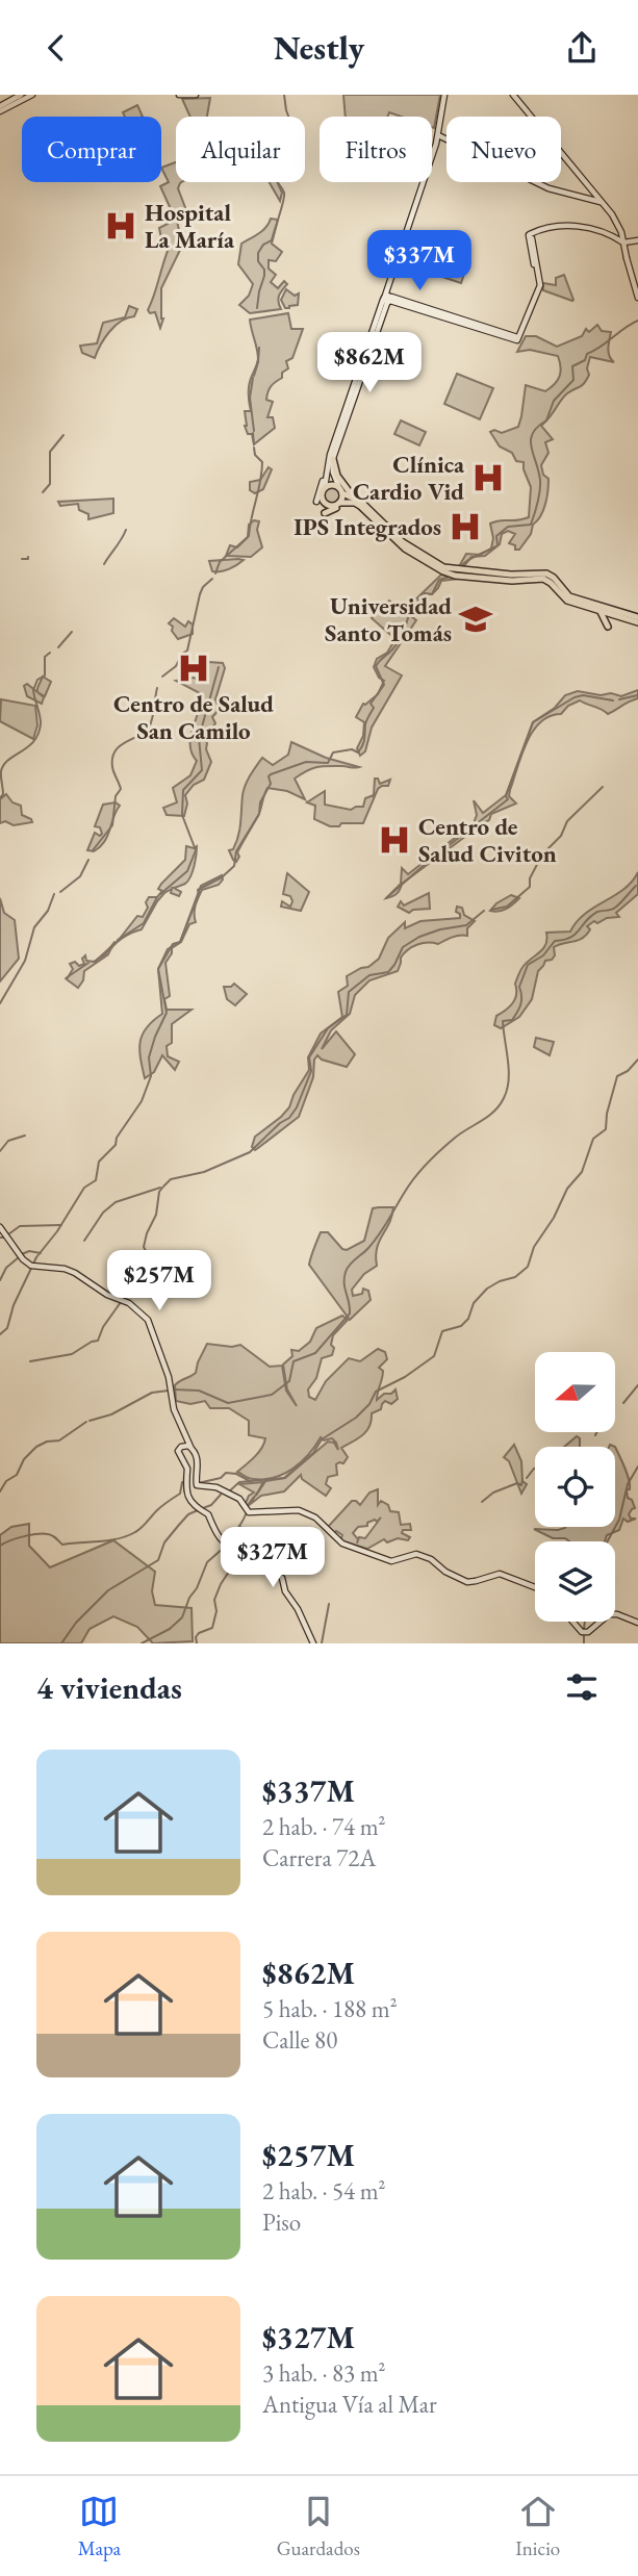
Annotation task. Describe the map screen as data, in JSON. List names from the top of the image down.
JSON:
{
  "places": {
    "hospital": [
      "Hospital La María",
      "Clínica Cardio Vid",
      "IPS Integrados",
      "Centro de Salud San Camilo",
      "Centro de Salud Civiton"
    ],
    "school or university": ["Universidad Santo Tomás"]
  },
  "north": "left",
  "page": {
    "header": "Nestly",
    "chip": [
      "Comprar",
      "Alquilar",
      "Filtros",
      "Nuevo"
    ],
    "price": [
      "$337M",
      "$862M",
      "$257M",
      "$327M"
    ],
    "heading": "4 viviendas",
    "list": [
      {
        "name": "$337M",
        "note": "2 hab. · 74 m² · Carrera 72A"
      },
      {
        "name": "$862M",
        "note": "5 hab. · 188 m² · Calle 80"
      },
      {
        "name": "$257M",
        "note": "2 hab. · 54 m² · Piso"
      },
      {
        "name": "$327M",
        "note": "3 hab. · 83 m² · Antigua Vía al Mar"
      }
    ],
    "tabs": ["Mapa", "Guardados", "Inicio"]
  }
}
